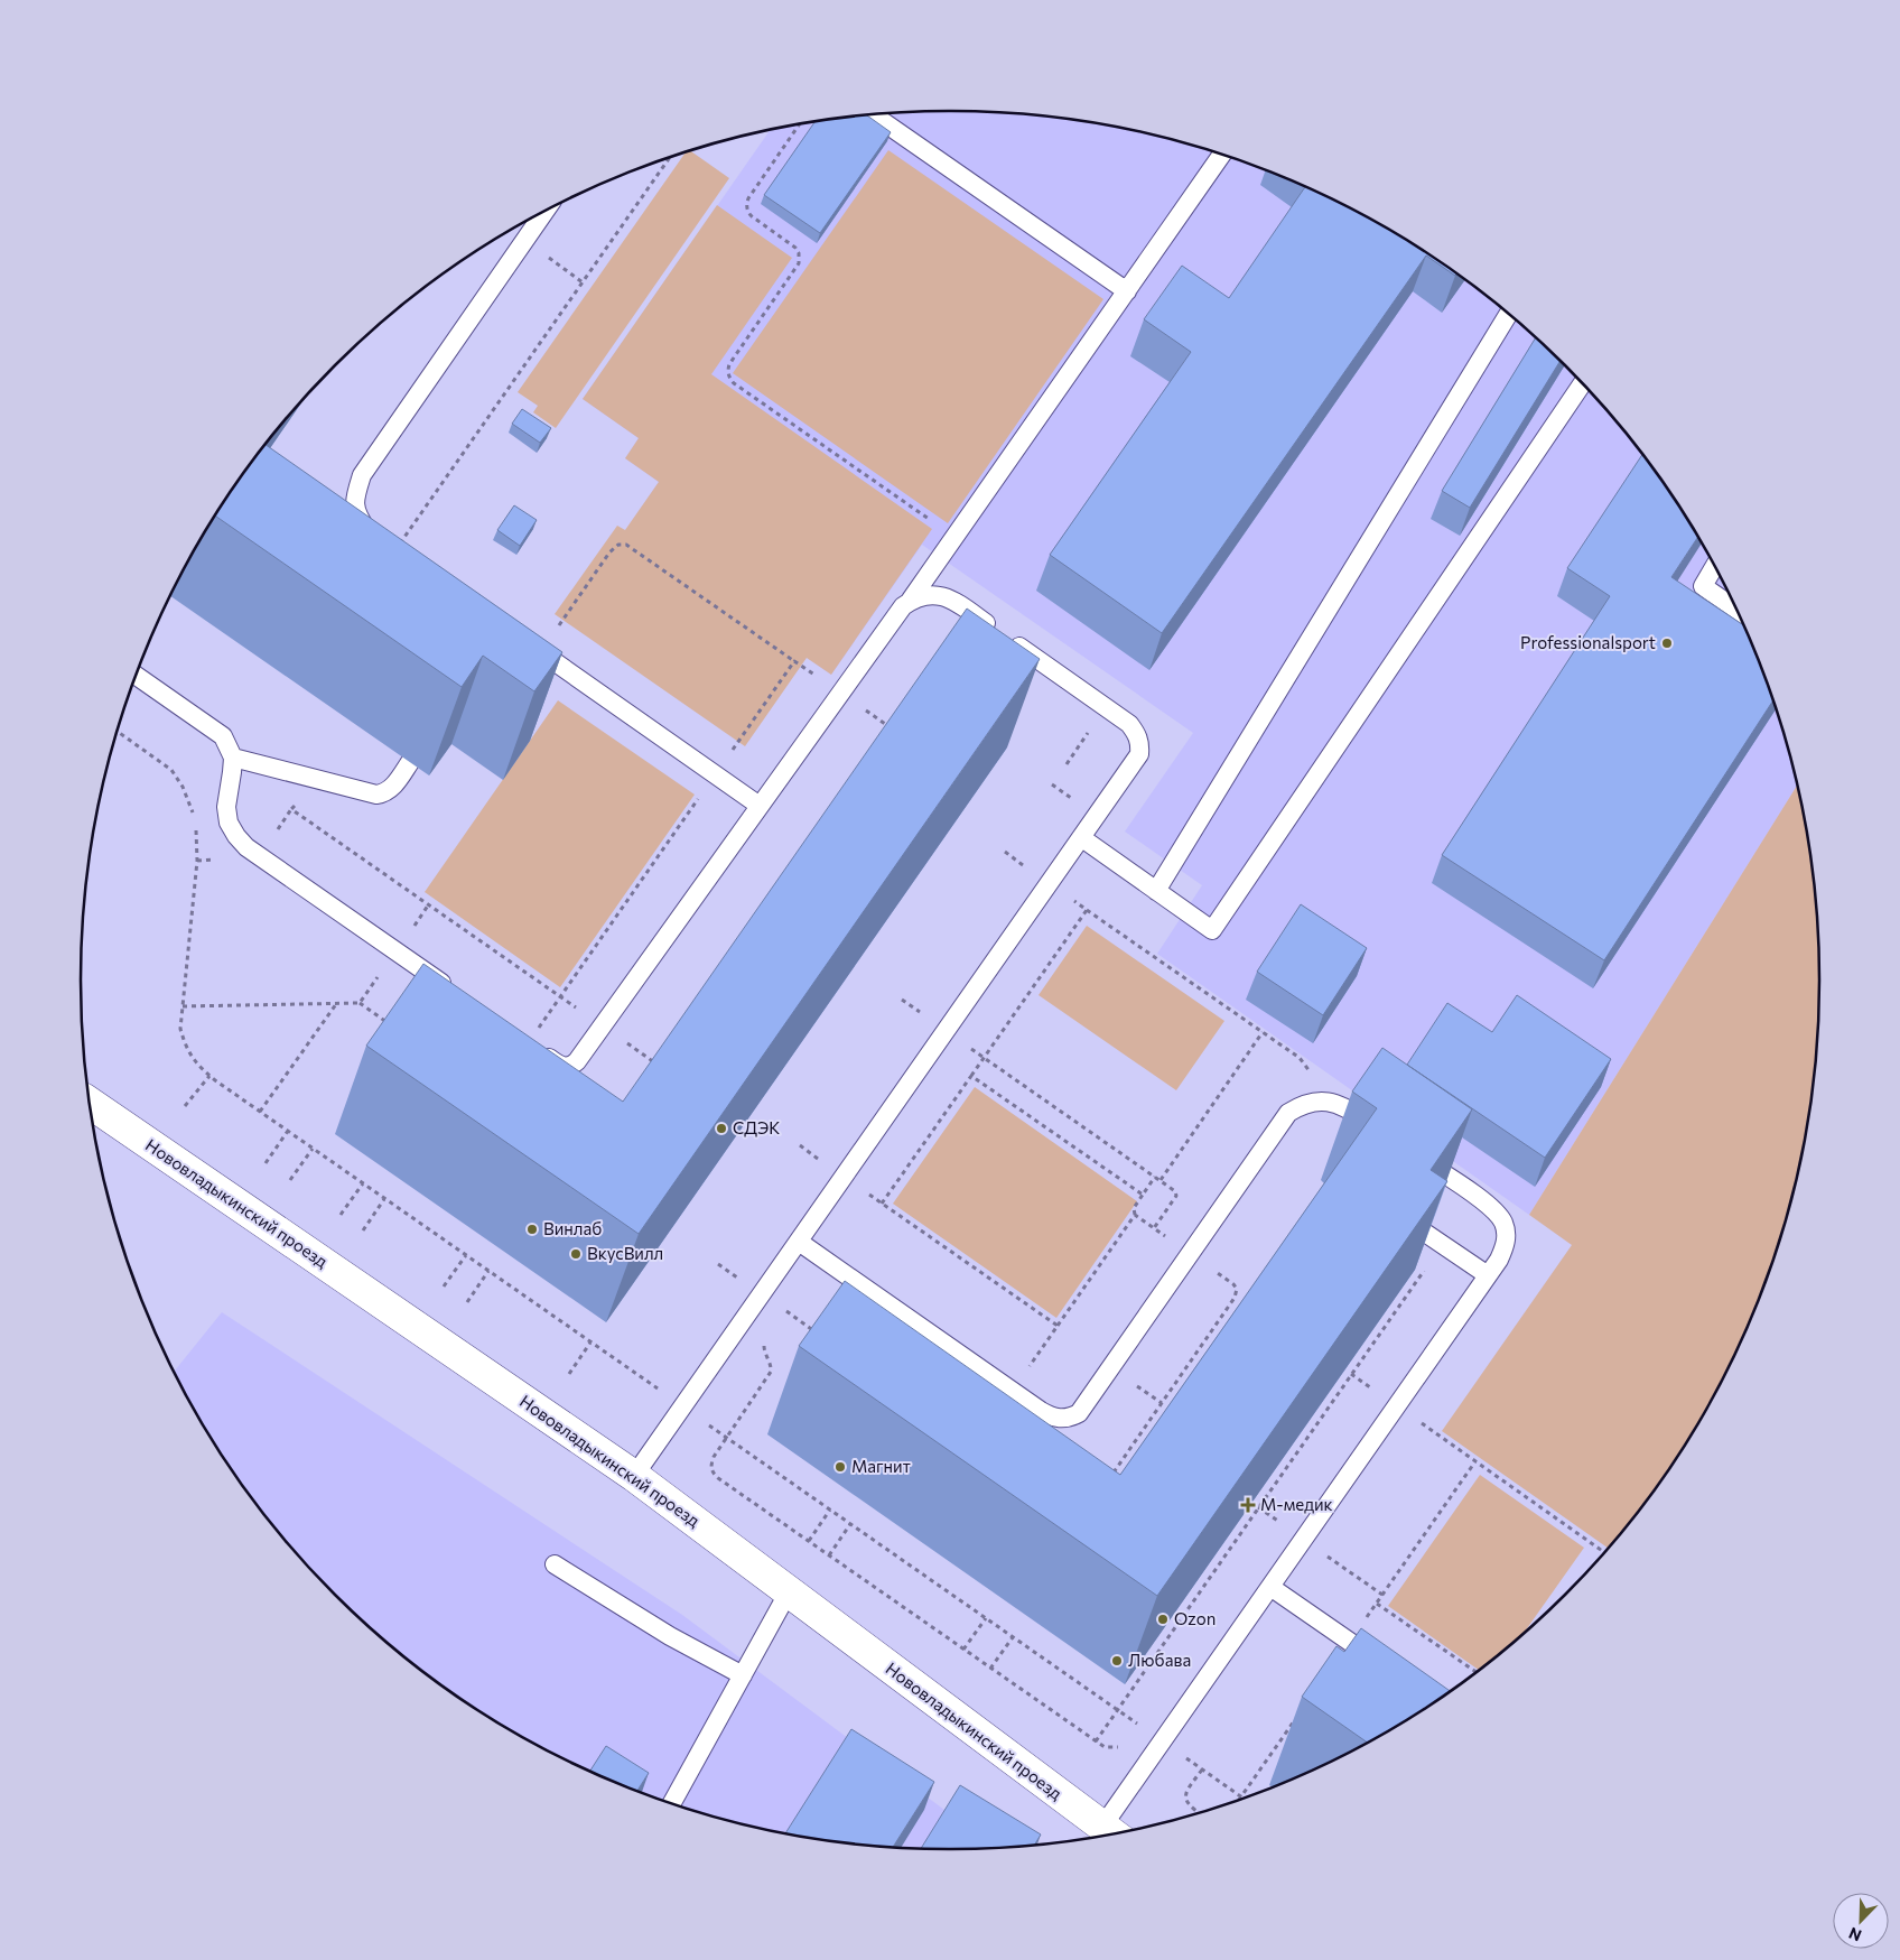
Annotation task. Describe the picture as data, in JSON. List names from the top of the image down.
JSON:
{
  "streets": {
    "street": ["Нововладыкинский проезд"]
  },
  "places": {
    "other": [
      "Professionalsport",
      "СДЭК",
      "Винлаб",
      "ВкусВилл",
      "Магнит",
      "Ozon",
      "Любава"
    ],
    "health": ["М-медик"]
  },
  "north": "bottom left"
}
